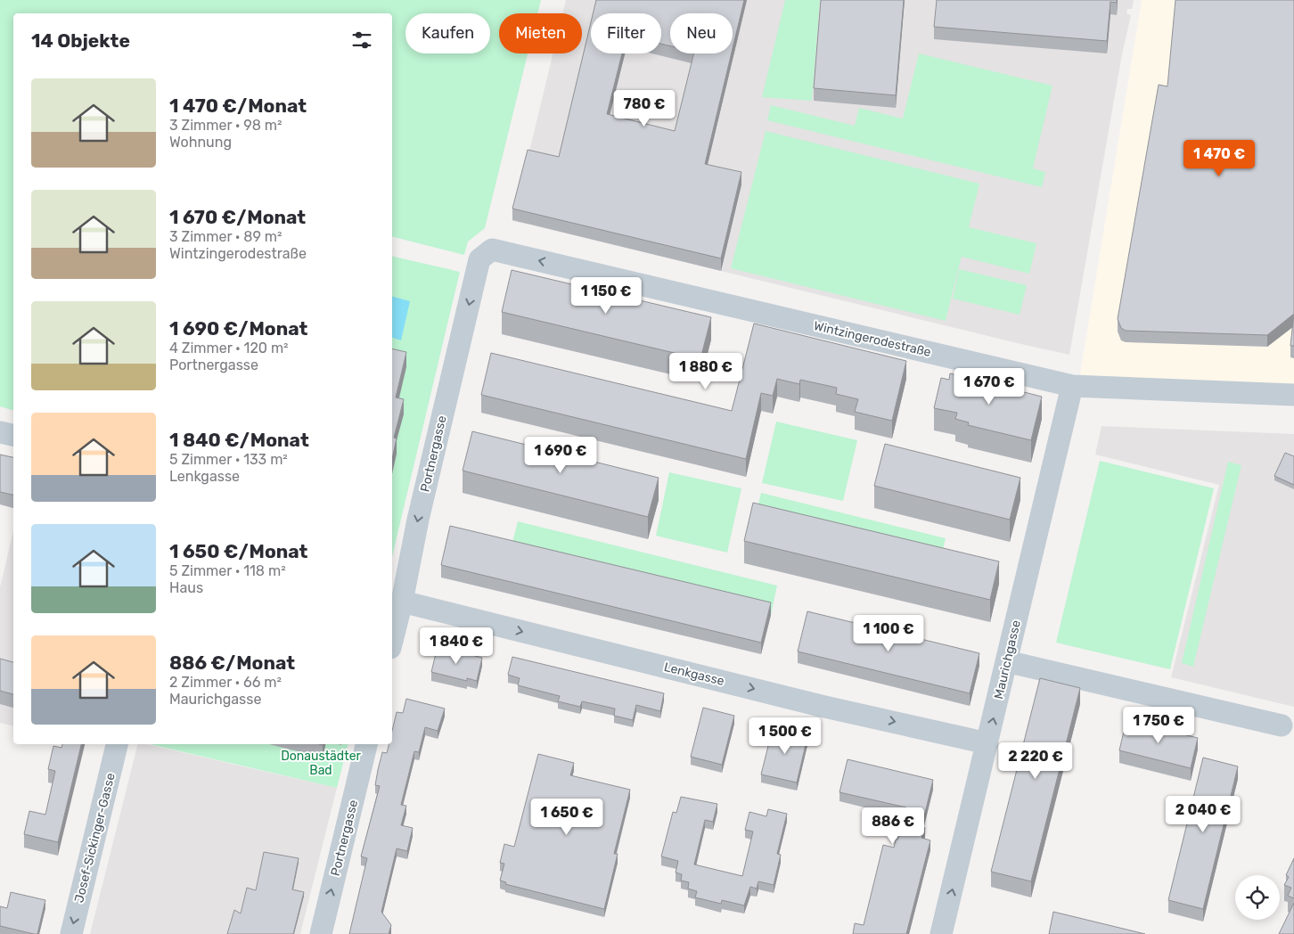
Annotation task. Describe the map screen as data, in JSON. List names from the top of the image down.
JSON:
{
  "streets": {
    "street": [
      "Wintzingerodestraße",
      "Portnergasse",
      "Maurichgasse",
      "Lenkgasse",
      "Josef-Sickinger-Gasse"
    ]
  },
  "crossings": [
    ["Wintzingerodestraße", "Portnergasse"],
    ["Wintzingerodestraße", "Maurichgasse"],
    ["Portnergasse", "Lenkgasse"],
    ["Maurichgasse", "Lenkgasse"]
  ],
  "one_way": [
    "Wintzingerodestraße",
    "Maurichgasse",
    "Lenkgasse",
    "Josef-Sickinger-Gasse"
  ],
  "parks": ["Donaustädter Bad"],
  "page": {
    "chip": [
      "Kaufen",
      "Mieten",
      "Filter",
      "Neu"
    ],
    "heading": "14 Objekte",
    "list": [
      {
        "name": "1 470 €/Monat",
        "note": "3 Zimmer · 98 m² · Wohnung"
      },
      {
        "name": "1 670 €/Monat",
        "note": "3 Zimmer · 89 m² · Wintzingerodestraße"
      },
      {
        "name": "1 690 €/Monat",
        "note": "4 Zimmer · 120 m² · Portnergasse"
      },
      {
        "name": "1 840 €/Monat",
        "note": "5 Zimmer · 133 m² · Lenkgasse"
      },
      {
        "name": "1 650 €/Monat",
        "note": "5 Zimmer · 118 m² · Haus"
      },
      {
        "name": "886 €/Monat",
        "note": "2 Zimmer · 66 m² · Maurichgasse"
      }
    ],
    "price": [
      "780 €",
      "1 470 €",
      "1 150 €",
      "1 880 €",
      "1 670 €",
      "1 690 €",
      "1 100 €",
      "1 840 €",
      "1 750 €",
      "1 500 €",
      "2 220 €",
      "2 040 €",
      "1 650 €",
      "886 €"
    ]
  }
}
